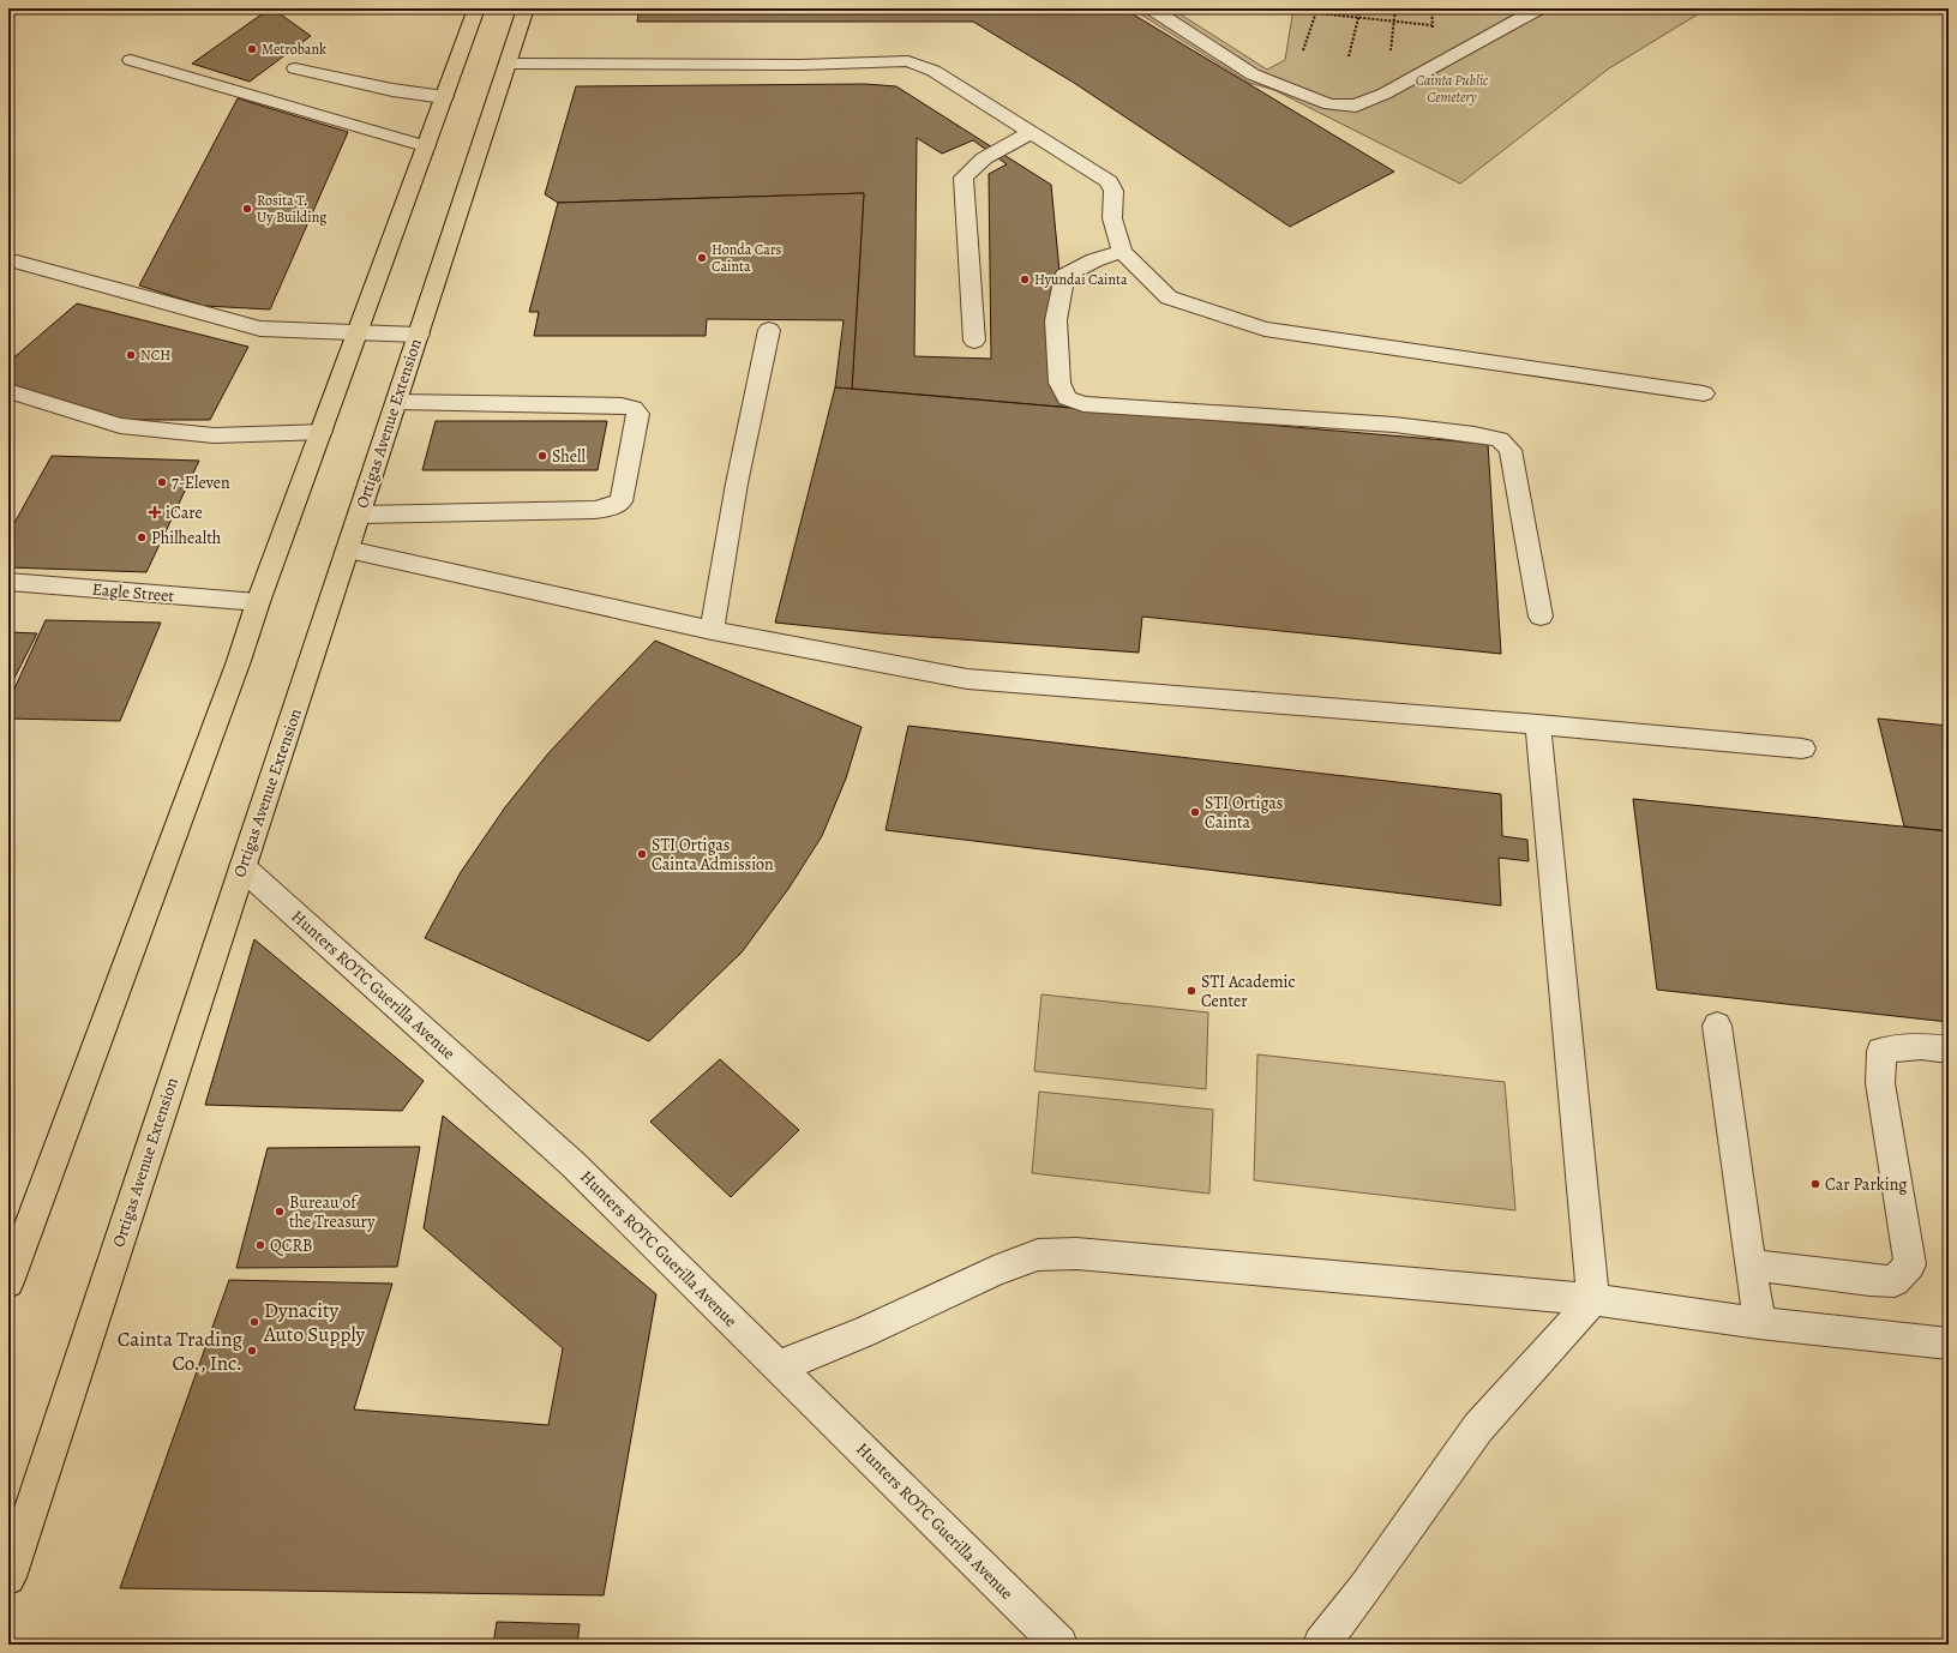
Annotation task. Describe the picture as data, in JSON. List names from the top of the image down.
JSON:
{
  "streets": {
    "main road": ["Ortigas Avenue Extension"],
    "street": ["Eagle Street", "Hunters ROTC Guerilla Avenue"]
  },
  "crossings": [
    ["Ortigas Avenue Extension", "Hunters ROTC Guerilla Avenue"]
  ],
  "parks": ["Cainta Public Cemetery"],
  "places": {
    "other": [
      "Metrobank",
      "Rosita T. Uy Building",
      "Honda Cars Cainta",
      "Hyundai Cainta",
      "NCH",
      "Shell",
      "7-Eleven",
      "Philhealth",
      "STI Ortigas Cainta",
      "STI Ortigas Cainta Admission",
      "STI Academic Center",
      "Car Parking",
      "Bureau of the Treasury",
      "QCRB",
      "Dynacity Auto Supply",
      "Cainta Trading Co., Inc."
    ],
    "health": ["iCare"]
  }
}
